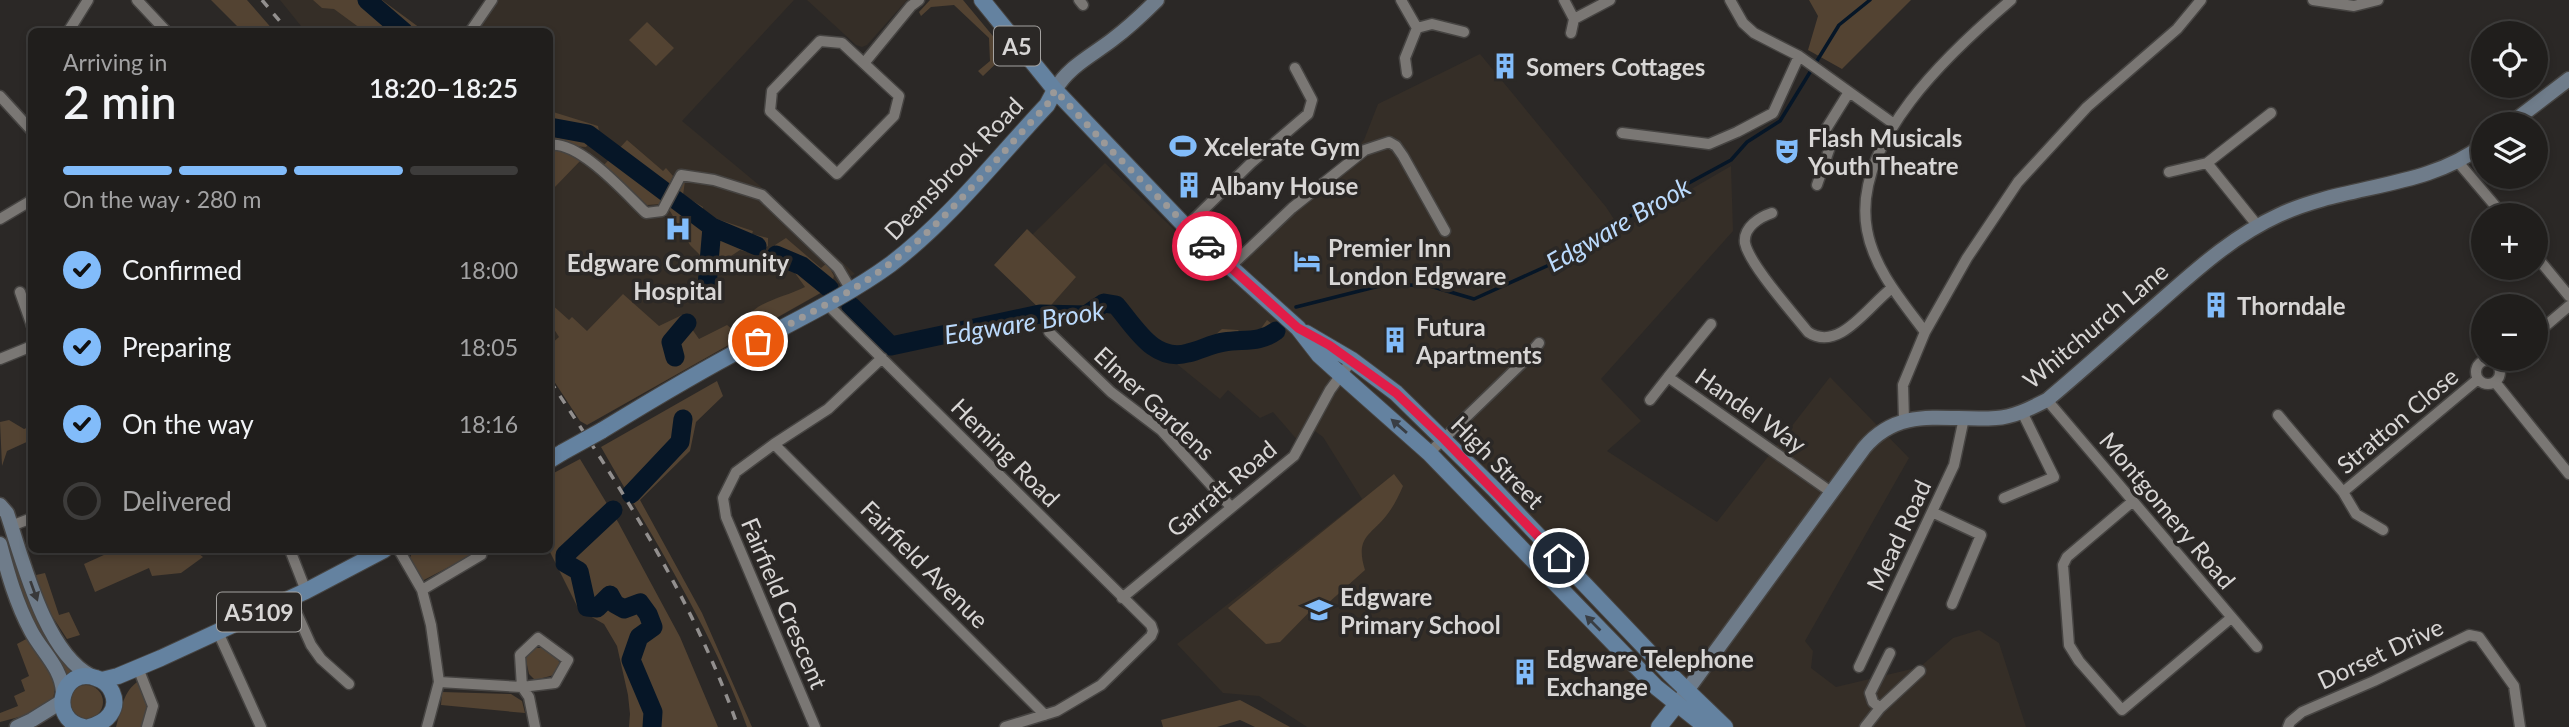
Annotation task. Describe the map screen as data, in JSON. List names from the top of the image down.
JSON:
{
  "streets": {
    "main road": [
      "A5",
      "Deansbrook Road",
      "Whitchurch Lane",
      "High Street",
      "A5109"
    ],
    "street": [
      "Elmer Gardens",
      "Handel Way",
      "Stratton Close",
      "Heming Road",
      "Garratt Road",
      "Montgomery Road",
      "Mead Road",
      "Fairfield Avenue",
      "Fairfield Crescent",
      "Dorset Drive"
    ]
  },
  "crossings": [
    ["A5", "Deansbrook Road"],
    ["A5", "High Street"],
    ["Deansbrook Road", "Heming Road"],
    ["Whitchurch Lane", "Handel Way"],
    ["Whitchurch Lane", "High Street"],
    ["Whitchurch Lane", "Montgomery Road"],
    ["Whitchurch Lane", "Mead Road"],
    ["Elmer Gardens", "Garratt Road"],
    ["Heming Road", "Garratt Road"],
    ["Heming Road", "Fairfield Avenue"],
    ["Heming Road", "Fairfield Crescent"],
    ["High Street", "Garratt Road"],
    ["Fairfield Avenue", "Fairfield Crescent"]
  ],
  "water": ["Edgware Brook"],
  "places": {
    "building": [
      "Somers Cottages",
      "Albany House",
      "Thorndale",
      "Futura Apartments",
      "Edgware Telephone Exchange"
    ],
    "sports": ["Xcelerate Gym"],
    "theatre": ["Flash Musicals Youth Theatre"],
    "hospital": ["Edgware Community Hospital"],
    "hotel": ["Premier Inn London Edgware"],
    "school or university": ["Edgware Primary School"]
  },
  "page": {
    "map_buttons": ["+", "−"],
    "heading": ["2 min", "Arriving in", "18:20–18:25"],
    "bar": "On the way · 280 m",
    "list": [
      ["Confirmed", "18:00"],
      ["Preparing", "18:05"],
      ["On the way", "18:16"],
      "Delivered"
    ]
  }
}
